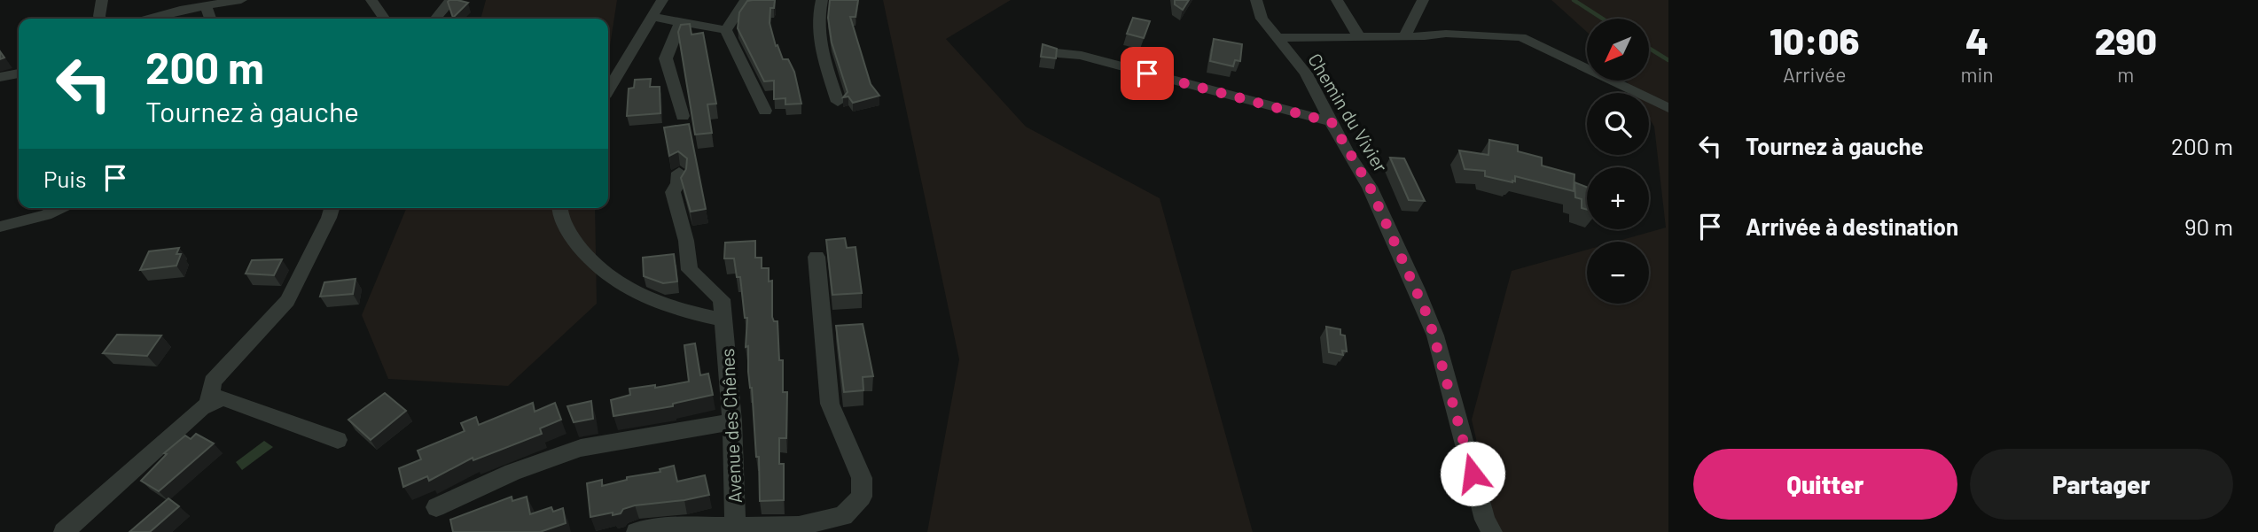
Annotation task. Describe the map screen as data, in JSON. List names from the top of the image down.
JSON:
{
  "streets": {
    "street": ["Chemin du Vivier", "Avenue des Chênes"]
  },
  "north": "bottom left",
  "page": {
    "eta": [
      "10:06",
      "Arrivée",
      "4",
      "min",
      "290",
      "m"
    ],
    "map_buttons": ["+", "−"],
    "turn": ["200 m", "Tournez à gauche"],
    "list": [
      {
        "name": "Tournez à gauche",
        "value": "200 m"
      },
      {
        "name": "Arrivée à destination",
        "value": "90 m"
      }
    ],
    "then": "Puis",
    "buttons": ["Quitter", "Partager"]
  }
}
